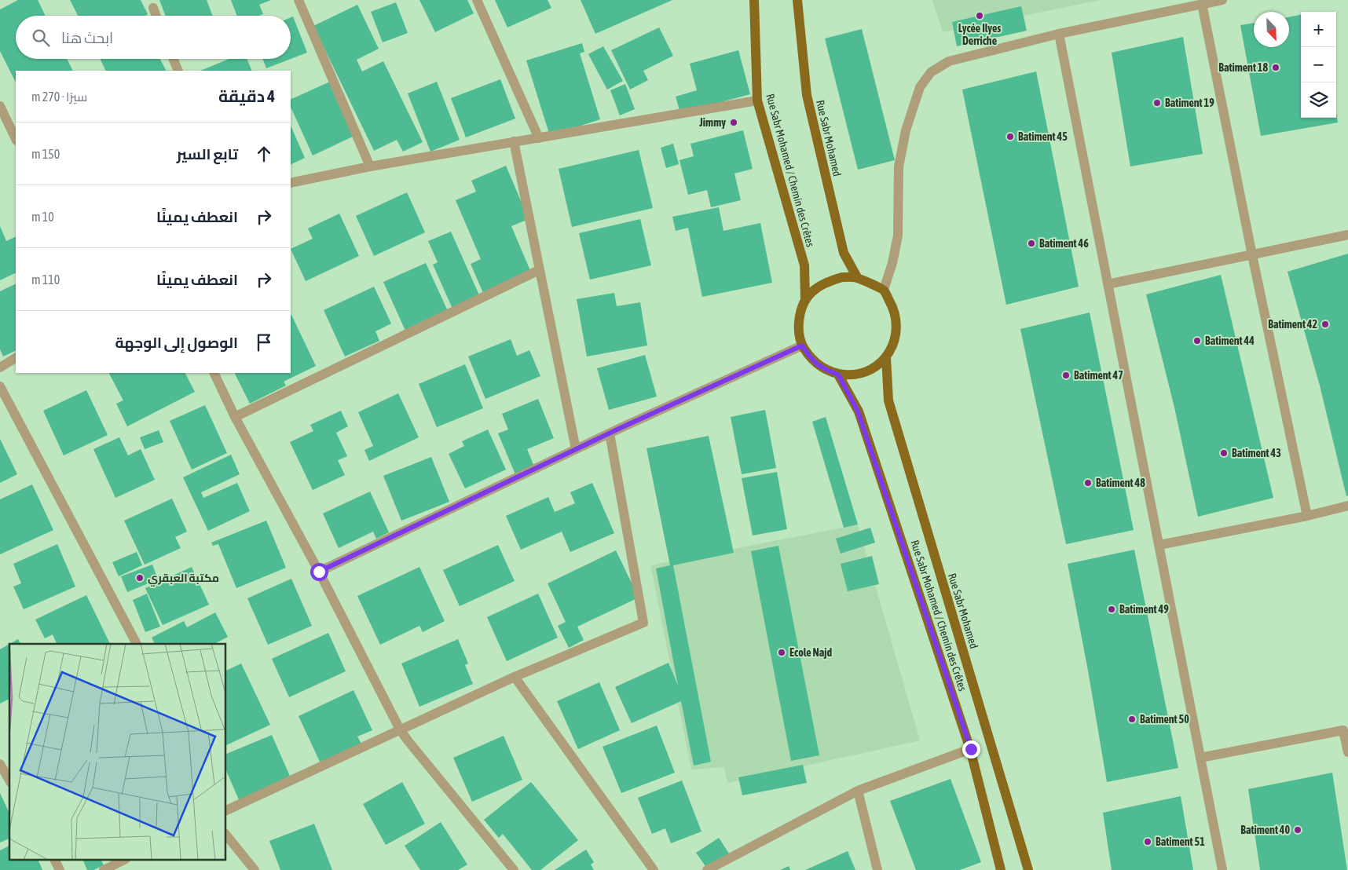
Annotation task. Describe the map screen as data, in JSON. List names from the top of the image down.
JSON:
{
  "streets": {
    "main road": ["Rue Sabr Mohamed", "Rue Sabr Mohamed / Chemin des Crêtes"]
  },
  "crossings": [
    ["Rue Sabr Mohamed", "Rue Sabr Mohamed / Chemin des Crêtes"]
  ],
  "places": [
    "Lycée Ilyes Derriche",
    "Batiment 18",
    "Batiment 19",
    "Jimmy",
    "Batiment 45",
    "Batiment 46",
    "Batiment 42",
    "Batiment 44",
    "Batiment 47",
    "Batiment 43",
    "Batiment 48",
    "مكتبة العبقري",
    "Batiment 49",
    "Ecole Najd",
    "Batiment 50",
    "Batiment 40",
    "Batiment 51"
  ],
  "north": "bottom right",
  "page": {
    "map_buttons": ["+", "−"],
    "search": "ابحث هنا",
    "heading": ["4 دقيقة", "سيرًا · 270 m"],
    "list": [
      ["تابع السير", "150 m"],
      ["انعطف يمينًا", "10 m"],
      ["انعطف يمينًا", "110 m"],
      "الوصول إلى الوجهة"
    ]
  }
}
